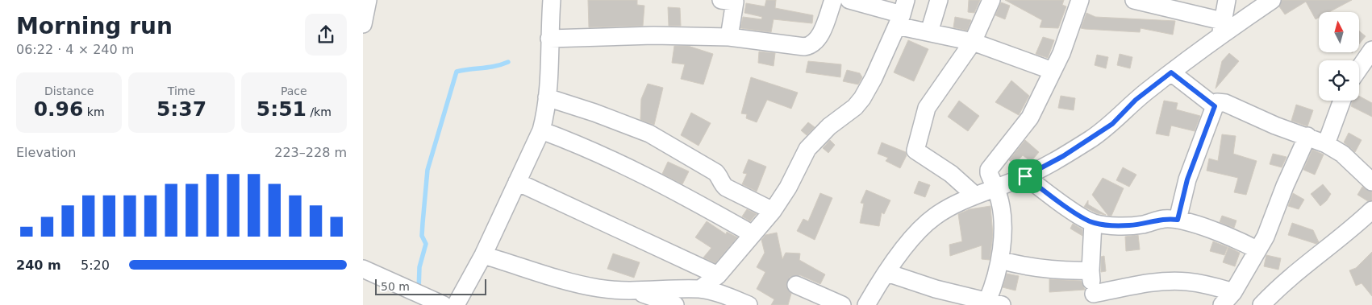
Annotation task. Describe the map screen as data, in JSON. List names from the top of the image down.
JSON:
{
  "scale_bar": "50 m",
  "north": "top",
  "page": {
    "heading": ["Morning run", "06:22 · 4 × 240 m"],
    "stats": [
      ["Distance", "0.96 km"],
      ["Time", "5:37"],
      ["Pace", "5:51 /km"]
    ],
    "chart": ["Elevation", "223–228 m"],
    "list": [
      {
        "name": "240 m",
        "note": "5:20"
      }
    ],
    "scale": "50 m"
  }
}
